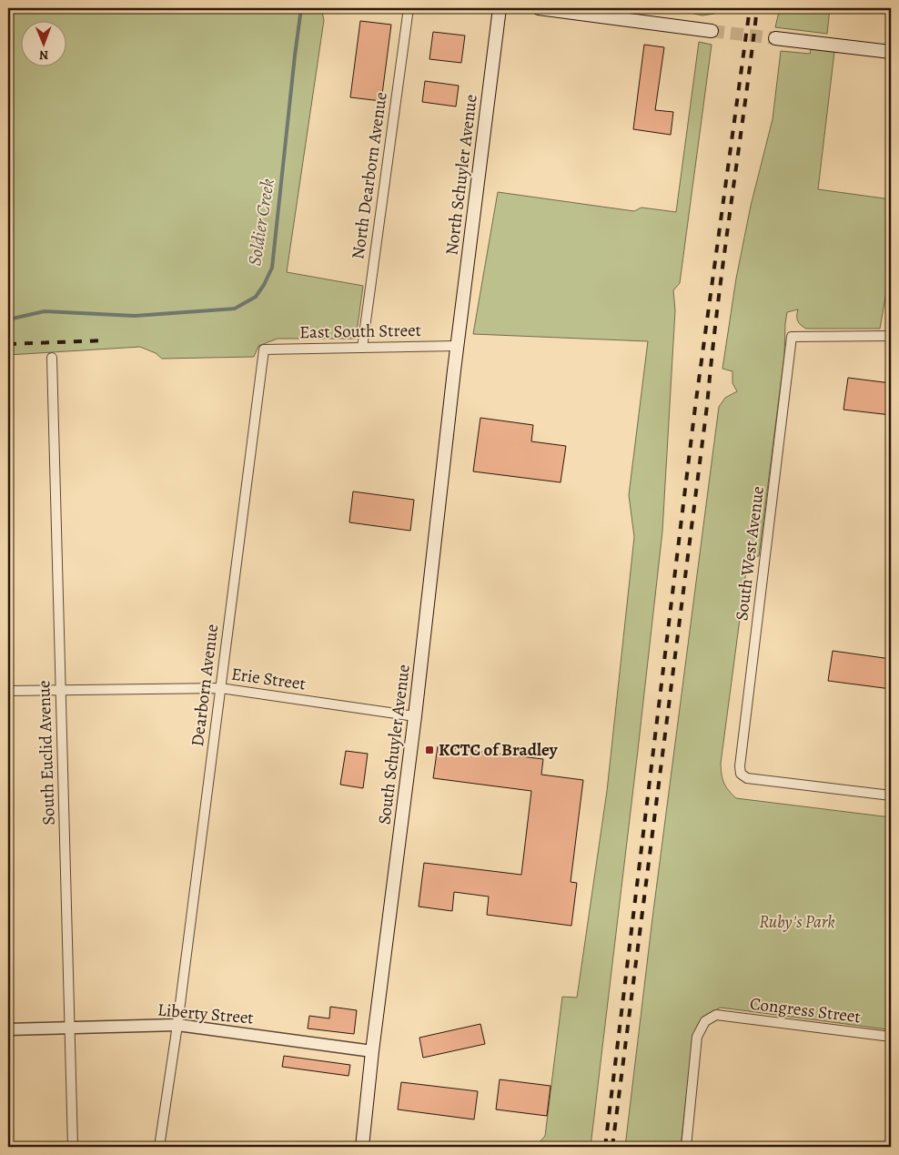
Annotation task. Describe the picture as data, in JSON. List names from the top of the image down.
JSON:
{
  "streets": {
    "main road": ["North Schuyler Avenue", "South Schuyler Avenue"],
    "street": [
      "North Dearborn Avenue",
      "East South Street",
      "South West Avenue",
      "Erie Street",
      "Dearborn Avenue",
      "South Euclid Avenue",
      "Congress Street",
      "Liberty Street"
    ]
  },
  "crossings": [
    ["North Schuyler Avenue", "East South Street"],
    ["North Schuyler Avenue", "South Schuyler Avenue"],
    ["North Dearborn Avenue", "East South Street"],
    ["East South Street", "Dearborn Avenue"],
    ["East South Street", "South Schuyler Avenue"],
    ["Erie Street", "Dearborn Avenue"],
    ["Erie Street", "South Schuyler Avenue"],
    ["Erie Street", "South Euclid Avenue"],
    ["Dearborn Avenue", "Liberty Street"],
    ["South Schuyler Avenue", "Liberty Street"],
    ["South Euclid Avenue", "Liberty Street"]
  ],
  "water": ["Soldier Creek"],
  "parks": ["Ruby's Park"],
  "places": {
    "transit": ["KCTC of Bradley"]
  },
  "north": "bottom"
}
